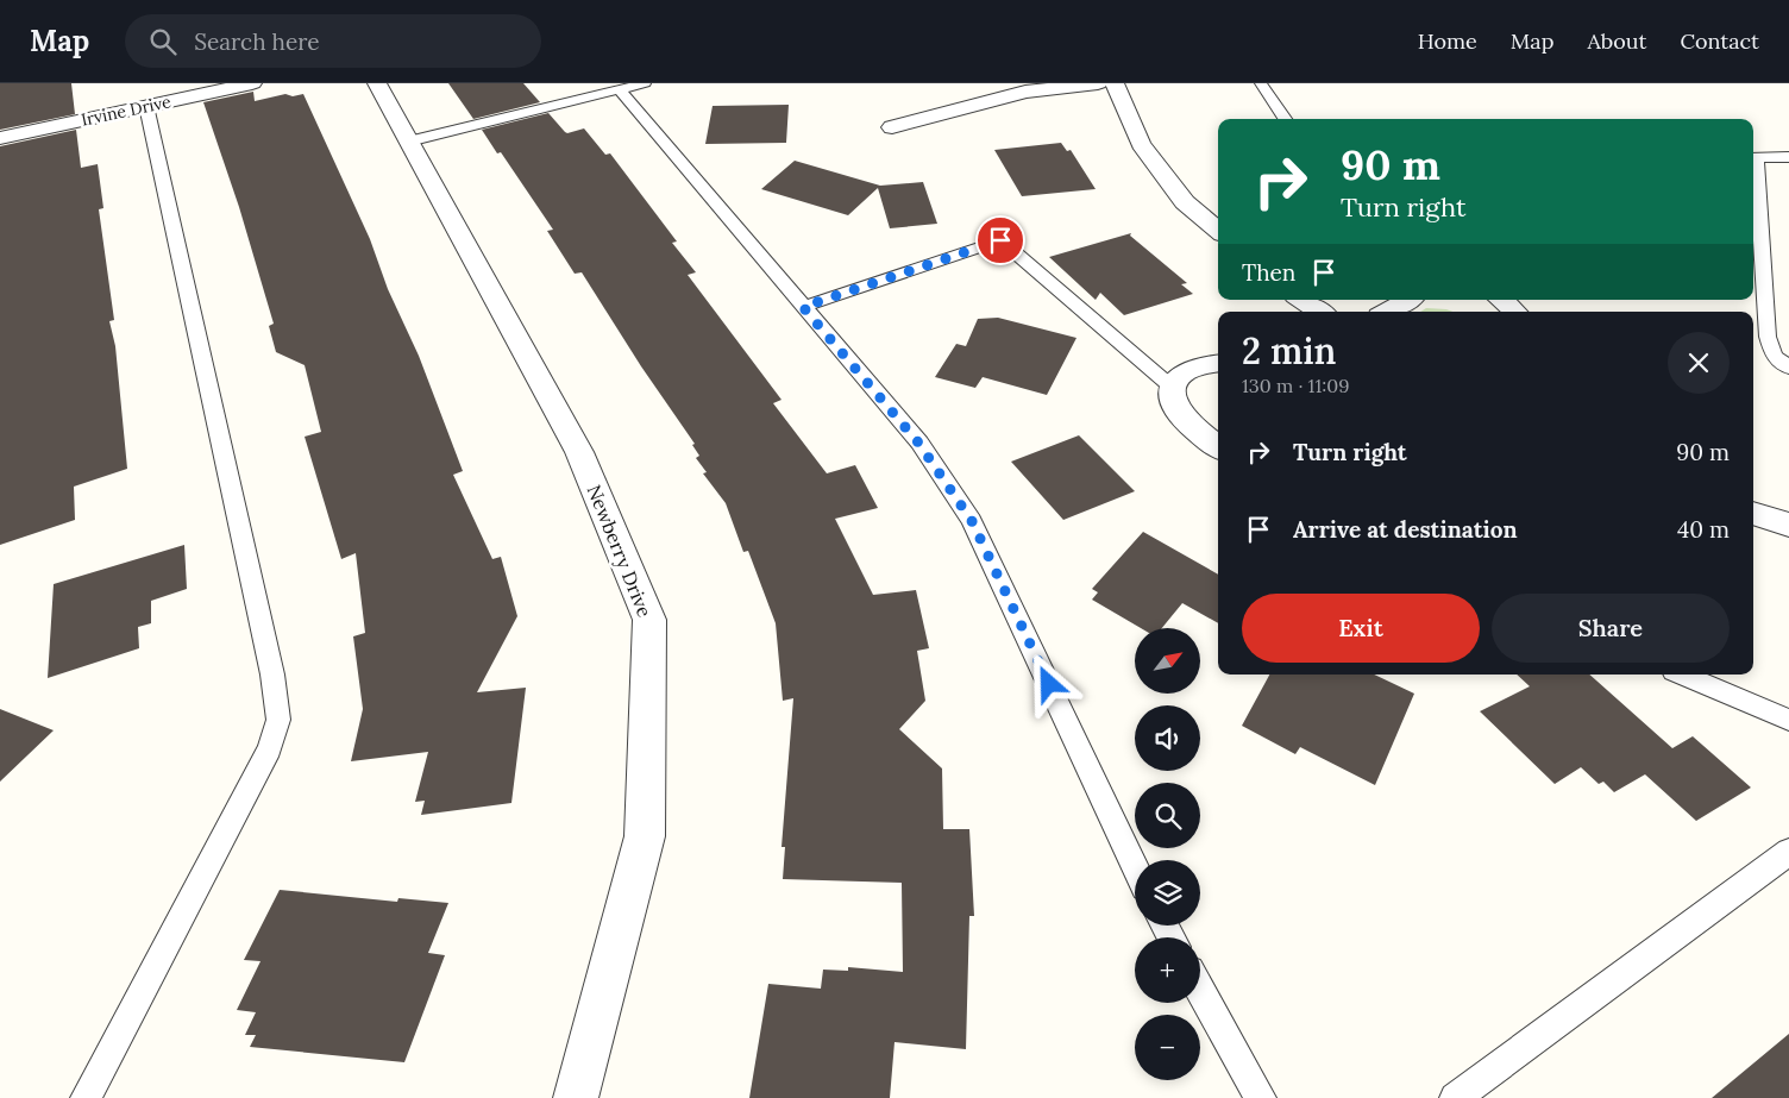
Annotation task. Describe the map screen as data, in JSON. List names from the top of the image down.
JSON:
{
  "streets": {
    "street": ["Irvine Drive", "Newberry Drive"]
  },
  "north": "top right",
  "page": {
    "header": "Map",
    "search": "Search here",
    "nav": [
      "Home",
      "Map",
      "About",
      "Contact"
    ],
    "turn": ["90 m", "Turn right"],
    "then": "Then",
    "heading": ["2 min", "130 m · 11:09"],
    "list": [
      {
        "name": "Turn right",
        "value": "90 m"
      },
      {
        "name": "Arrive at destination",
        "value": "40 m"
      }
    ],
    "buttons": ["Exit", "Share"],
    "map_buttons": ["+", "−"]
  }
}
